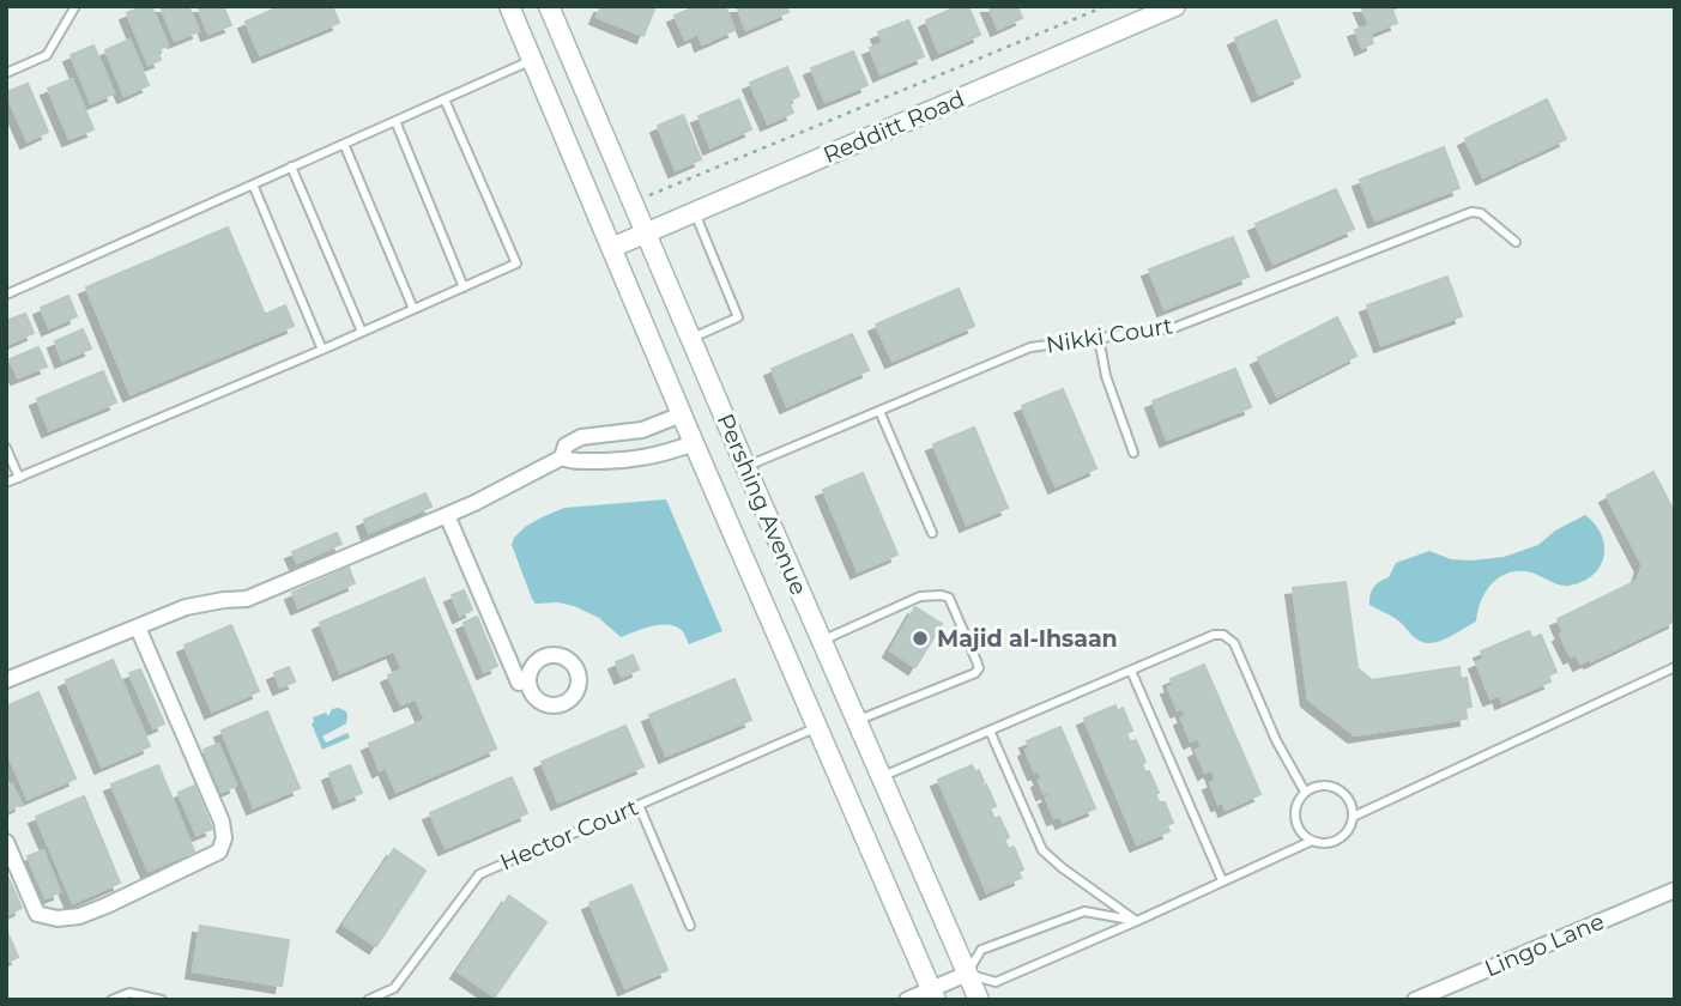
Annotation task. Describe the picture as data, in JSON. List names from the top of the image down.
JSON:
{
  "streets": {
    "street": ["Redditt Road", "Pershing Avenue", "Lingo Lane"],
    "lane": ["Nikki Court", "Hector Court"]
  },
  "crossings": [
    ["Redditt Road", "Pershing Avenue"],
    ["Nikki Court", "Pershing Avenue"],
    ["Pershing Avenue", "Hector Court"]
  ],
  "places": ["Majid al-Ihsaan"]
}
